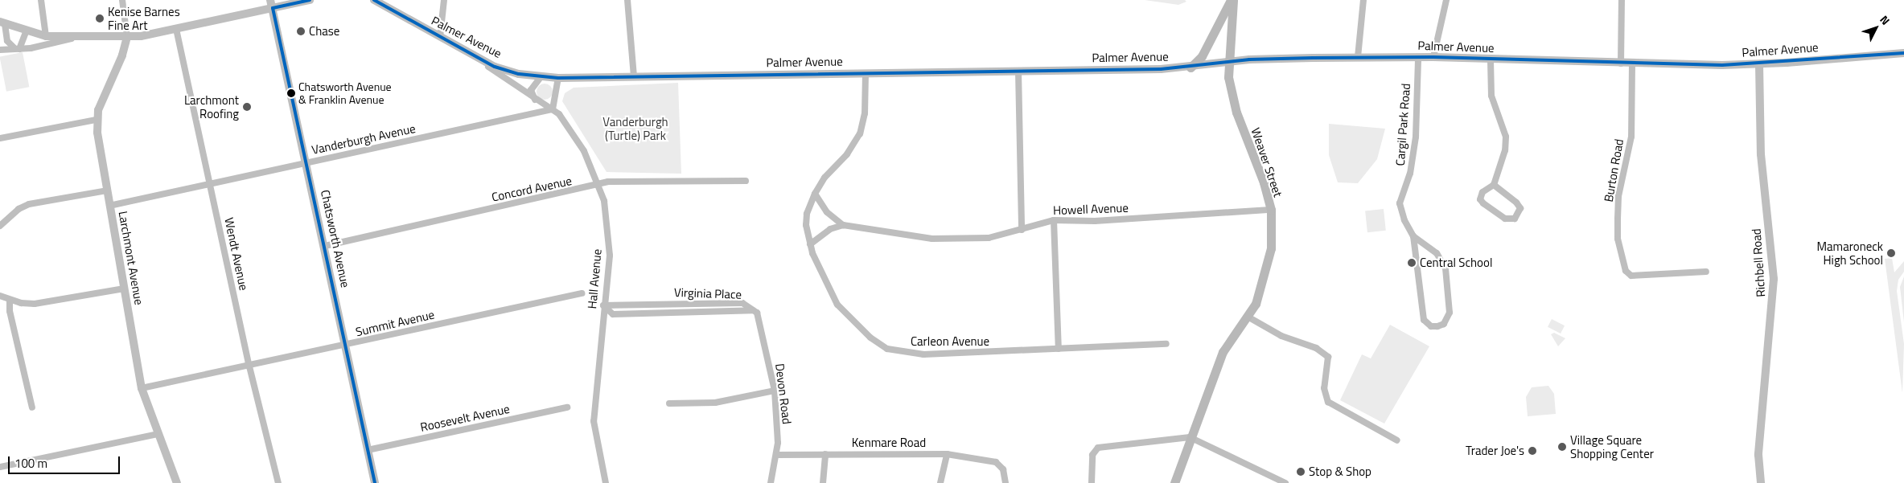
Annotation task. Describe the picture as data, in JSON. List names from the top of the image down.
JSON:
{
  "streets": {
    "main road": ["Weaver Street"],
    "street": [
      "Palmer Avenue",
      "Cargil Park Road",
      "Vanderburgh Avenue",
      "Burton Road",
      "Concord Avenue",
      "Howell Avenue",
      "Chatsworth Avenue",
      "Wendt Avenue",
      "Larchmont Avenue",
      "Richbell Road",
      "Hall Avenue",
      "Virginia Place",
      "Summit Avenue",
      "Carleon Avenue",
      "Devon Road",
      "Roosevelt Avenue",
      "Kenmare Road"
    ]
  },
  "crossings": [
    ["Palmer Avenue", "Cargil Park Road"],
    ["Palmer Avenue", "Weaver Street"],
    ["Palmer Avenue", "Burton Road"],
    ["Palmer Avenue", "Richbell Road"],
    ["Palmer Avenue", "Hall Avenue"],
    ["Palmer Avenue", "Carleon Avenue"],
    ["Vanderburgh Avenue", "Chatsworth Avenue"],
    ["Vanderburgh Avenue", "Wendt Avenue"],
    ["Vanderburgh Avenue", "Larchmont Avenue"],
    ["Vanderburgh Avenue", "Hall Avenue"],
    ["Weaver Street", "Howell Avenue"],
    ["Concord Avenue", "Chatsworth Avenue"],
    ["Concord Avenue", "Hall Avenue"],
    ["Howell Avenue", "Carleon Avenue"],
    ["Chatsworth Avenue", "Summit Avenue"],
    ["Chatsworth Avenue", "Roosevelt Avenue"],
    ["Wendt Avenue", "Summit Avenue"],
    ["Larchmont Avenue", "Summit Avenue"],
    ["Hall Avenue", "Virginia Place"],
    ["Virginia Place", "Devon Road"],
    ["Devon Road", "Kenmare Road"]
  ],
  "parks": ["Vanderburgh (Turtle) Park"],
  "places": [
    "Kenise Barnes Fine Art",
    "Chase",
    "Chatsworth Avenue & Franklin Avenue",
    "Larchmont Roofing",
    "Mamaroneck High School",
    "Central School",
    "Village Square Shopping Center",
    "Trader Joe's",
    "Stop & Shop"
  ],
  "scale_bar": "100 m",
  "north": "top right"
}
